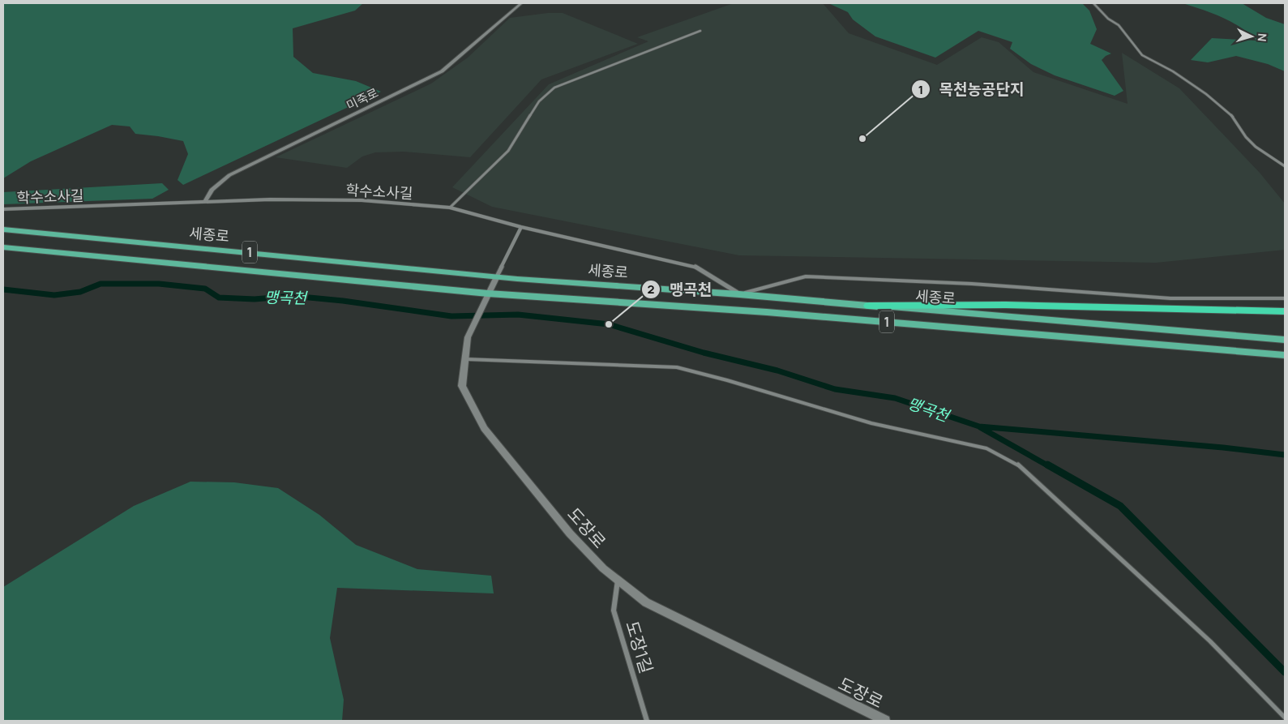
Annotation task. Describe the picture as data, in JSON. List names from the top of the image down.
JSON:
{
  "streets": {
    "main road": ["세종로", "1"],
    "street": [
      "미죽로",
      "학수소사길",
      "도장로",
      "도장1길"
    ]
  },
  "crossings": [
    ["미죽로", "학수소사길"],
    ["학수소사길", "세종로"],
    ["학수소사길", "도장로"],
    ["세종로", "도장로"],
    ["도장로", "도장1길"]
  ],
  "water": ["맹곡천"],
  "places": ["목천농공단지", "맹곡천"],
  "north": "right"
}
